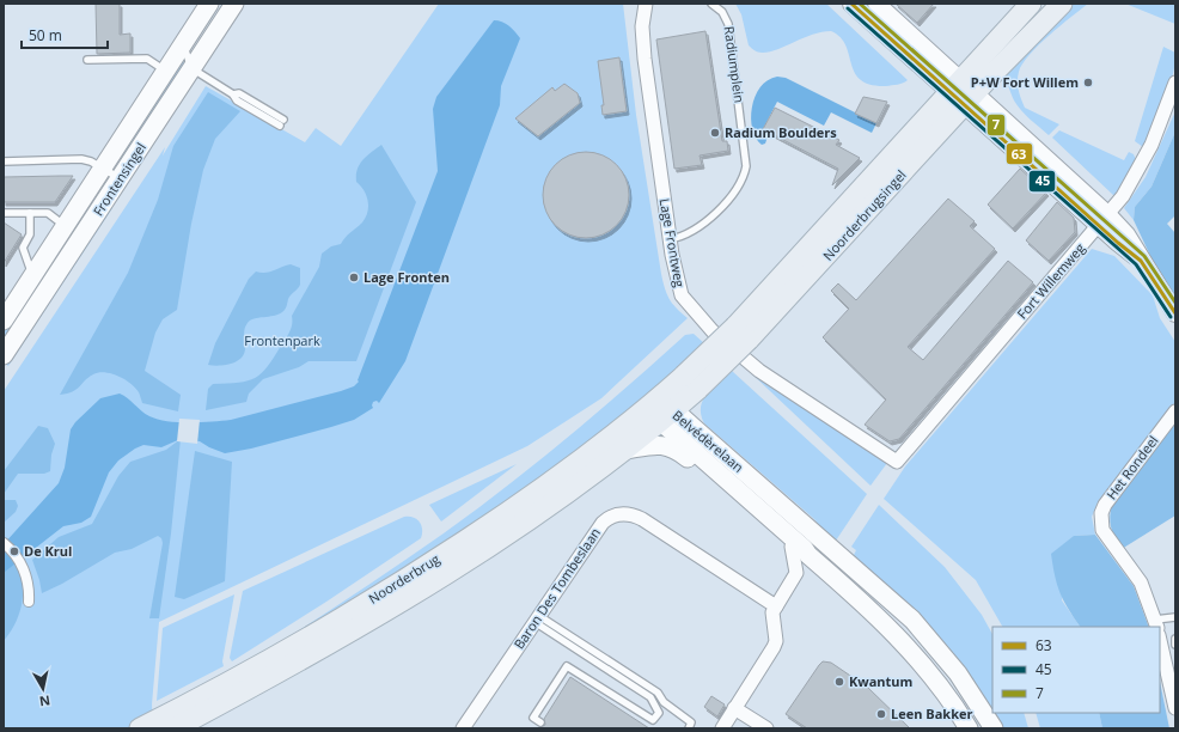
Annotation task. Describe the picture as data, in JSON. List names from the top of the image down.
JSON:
{
  "streets": {
    "main road": [
      "Frontensingel",
      "Noorderbrugsingel",
      "Belvédèrelaan",
      "Noorderbrug"
    ],
    "street": [
      "Lage Frontweg",
      "Fort Willemweg",
      "Het Rondeel",
      "Baron Des Tombeslaan"
    ],
    "lane": ["Radiumplein"]
  },
  "crossings": [
    ["Radiumplein", "Lage Frontweg"],
    ["Noorderbrugsingel", "Belvédèrelaan"],
    ["Noorderbrugsingel", "Noorderbrug"],
    ["Lage Frontweg", "Fort Willemweg"],
    ["Belvédèrelaan", "Noorderbrug"]
  ],
  "parks": ["Frontenpark"],
  "places": [
    "P+W Fort Willem",
    "Radium Boulders",
    "Lage Fronten",
    "De Krul",
    "Kwantum",
    "Leen Bakker"
  ],
  "lines": ["transit line 63", "transit line 7", "transit line 45"],
  "legend": ["63", "45", "7"],
  "scale_bar": "50 m",
  "north": "bottom"
}
